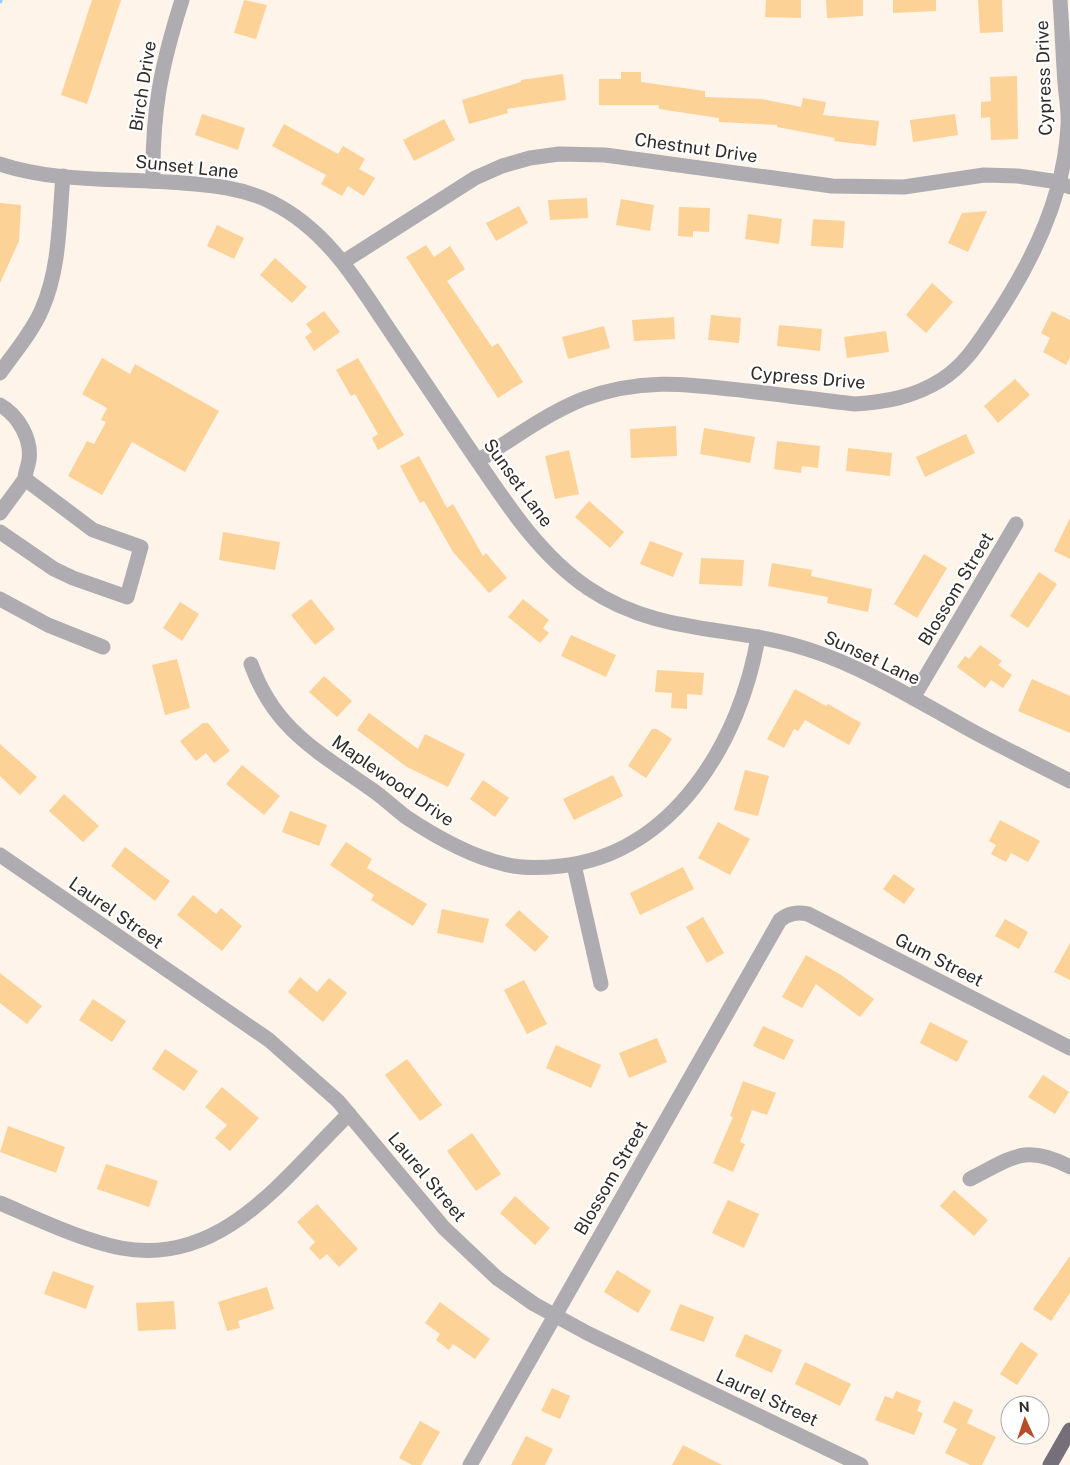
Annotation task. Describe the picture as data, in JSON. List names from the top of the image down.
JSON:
{
  "streets": {
    "street": [
      "Cypress Drive",
      "Birch Drive",
      "Chestnut Drive",
      "Sunset Lane",
      "Blossom Street",
      "Maplewood Drive",
      "Laurel Street",
      "Gum Street"
    ]
  },
  "crossings": [
    ["Cypress Drive", "Chestnut Drive"],
    ["Cypress Drive", "Sunset Lane"],
    ["Birch Drive", "Sunset Lane"],
    ["Chestnut Drive", "Sunset Lane"],
    ["Sunset Lane", "Blossom Street"],
    ["Sunset Lane", "Maplewood Drive"],
    ["Blossom Street", "Laurel Street"],
    ["Blossom Street", "Gum Street"]
  ],
  "north": "top"
}
